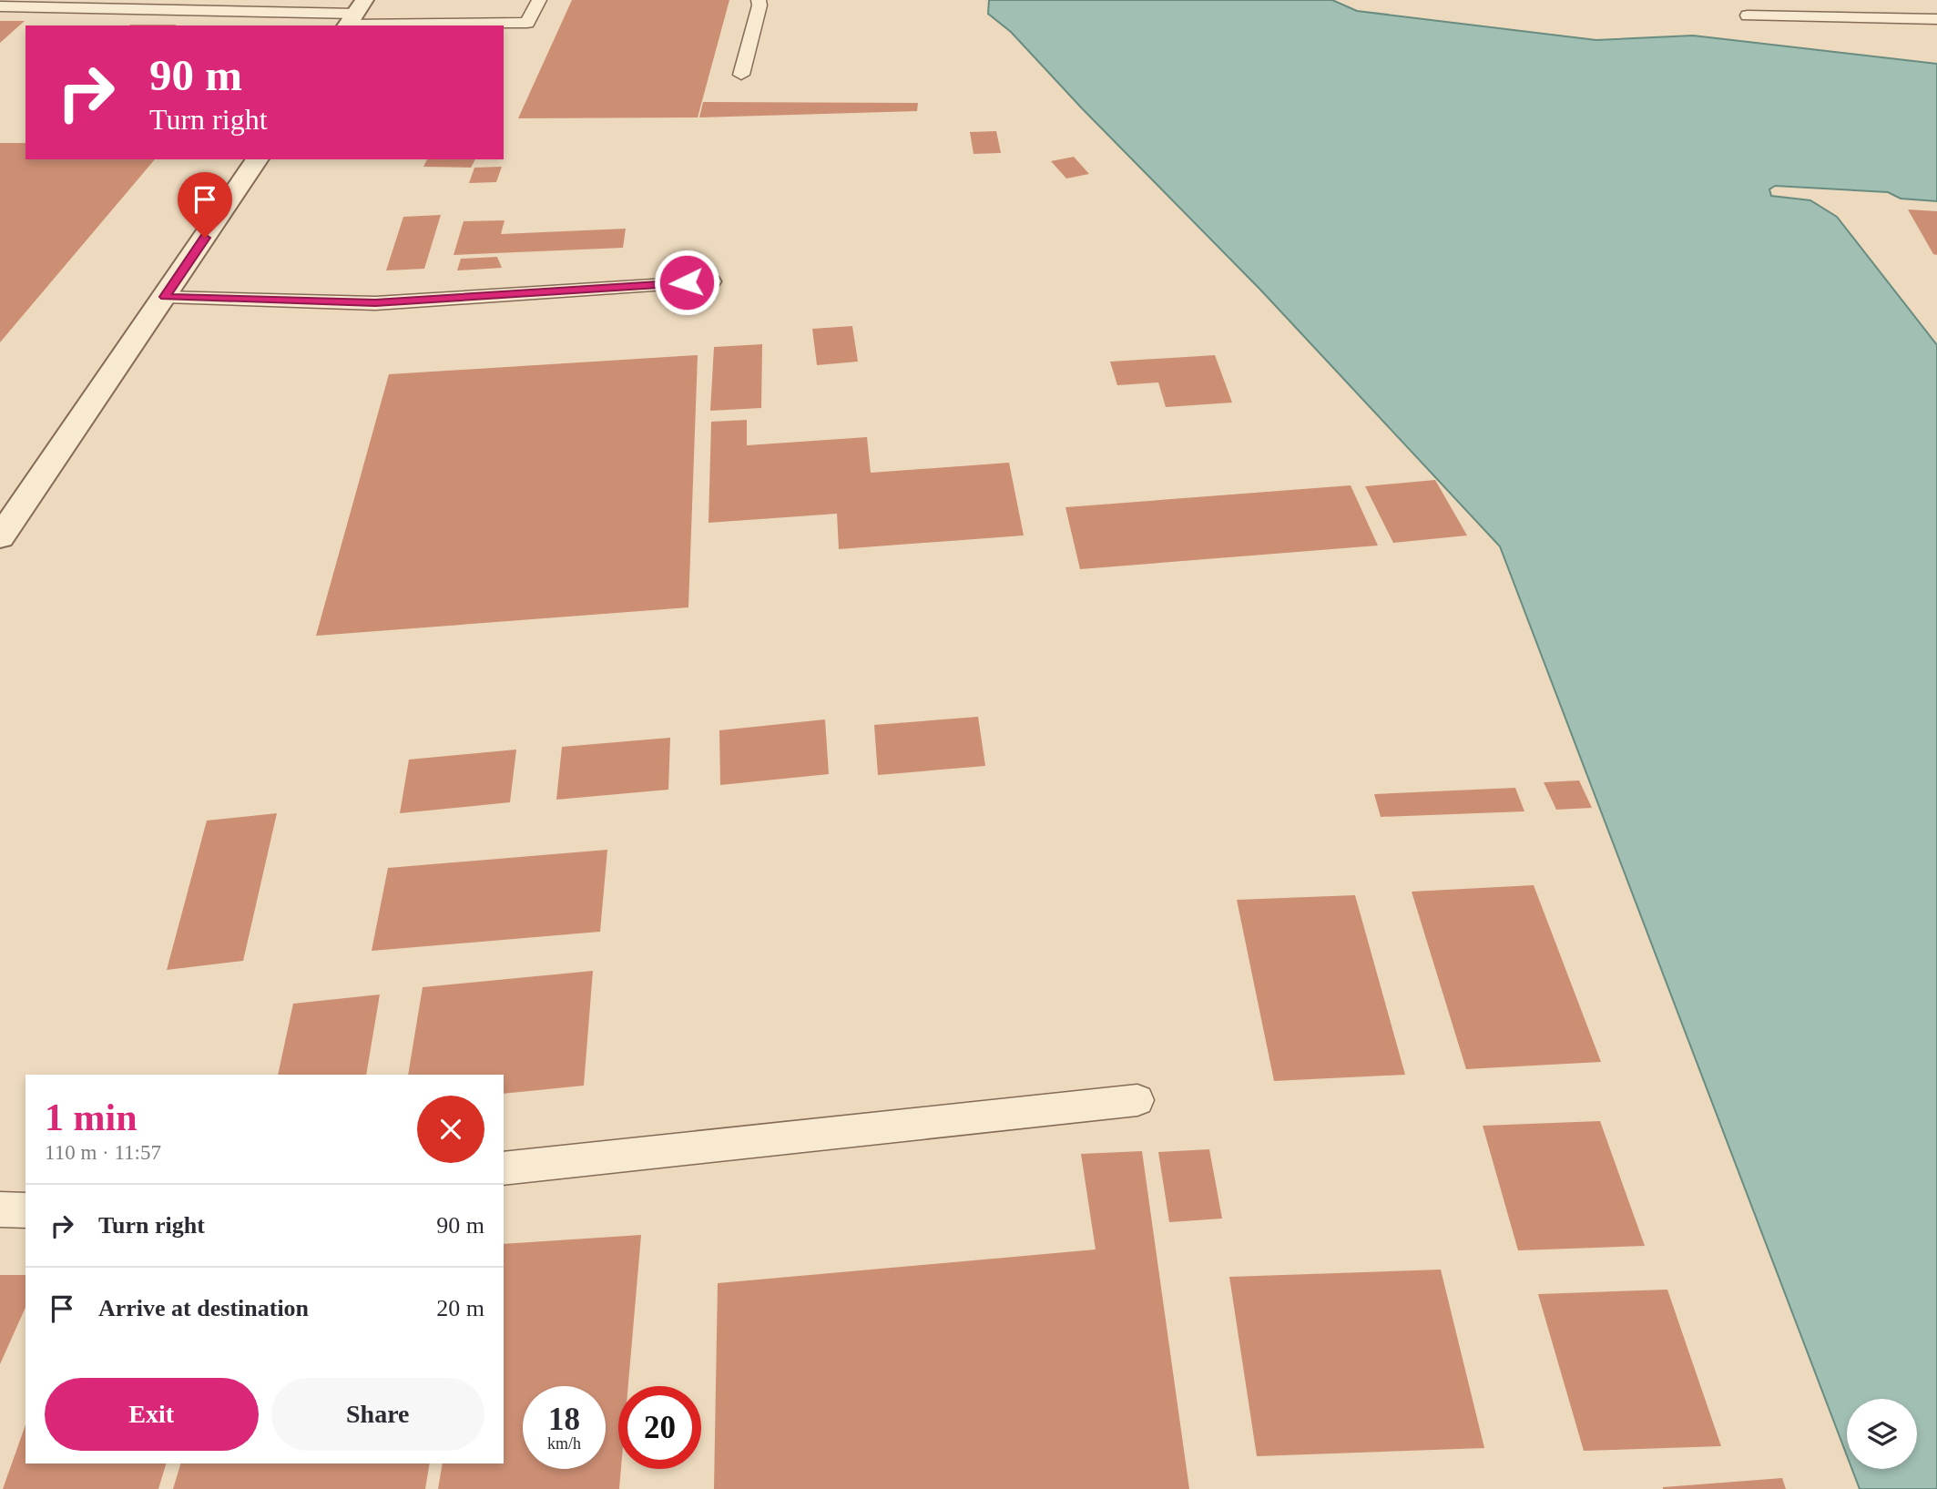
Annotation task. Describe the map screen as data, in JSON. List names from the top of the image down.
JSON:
{
  "page": {
    "turn": ["90 m", "Turn right"],
    "heading": ["1 min", "110 m · 11:57"],
    "list": [
      {
        "name": "Turn right",
        "value": "90 m"
      },
      {
        "name": "Arrive at destination",
        "value": "20 m"
      }
    ],
    "buttons": ["Exit", "Share"],
    "speed": "18 km/h",
    "limit": "20"
  }
}
